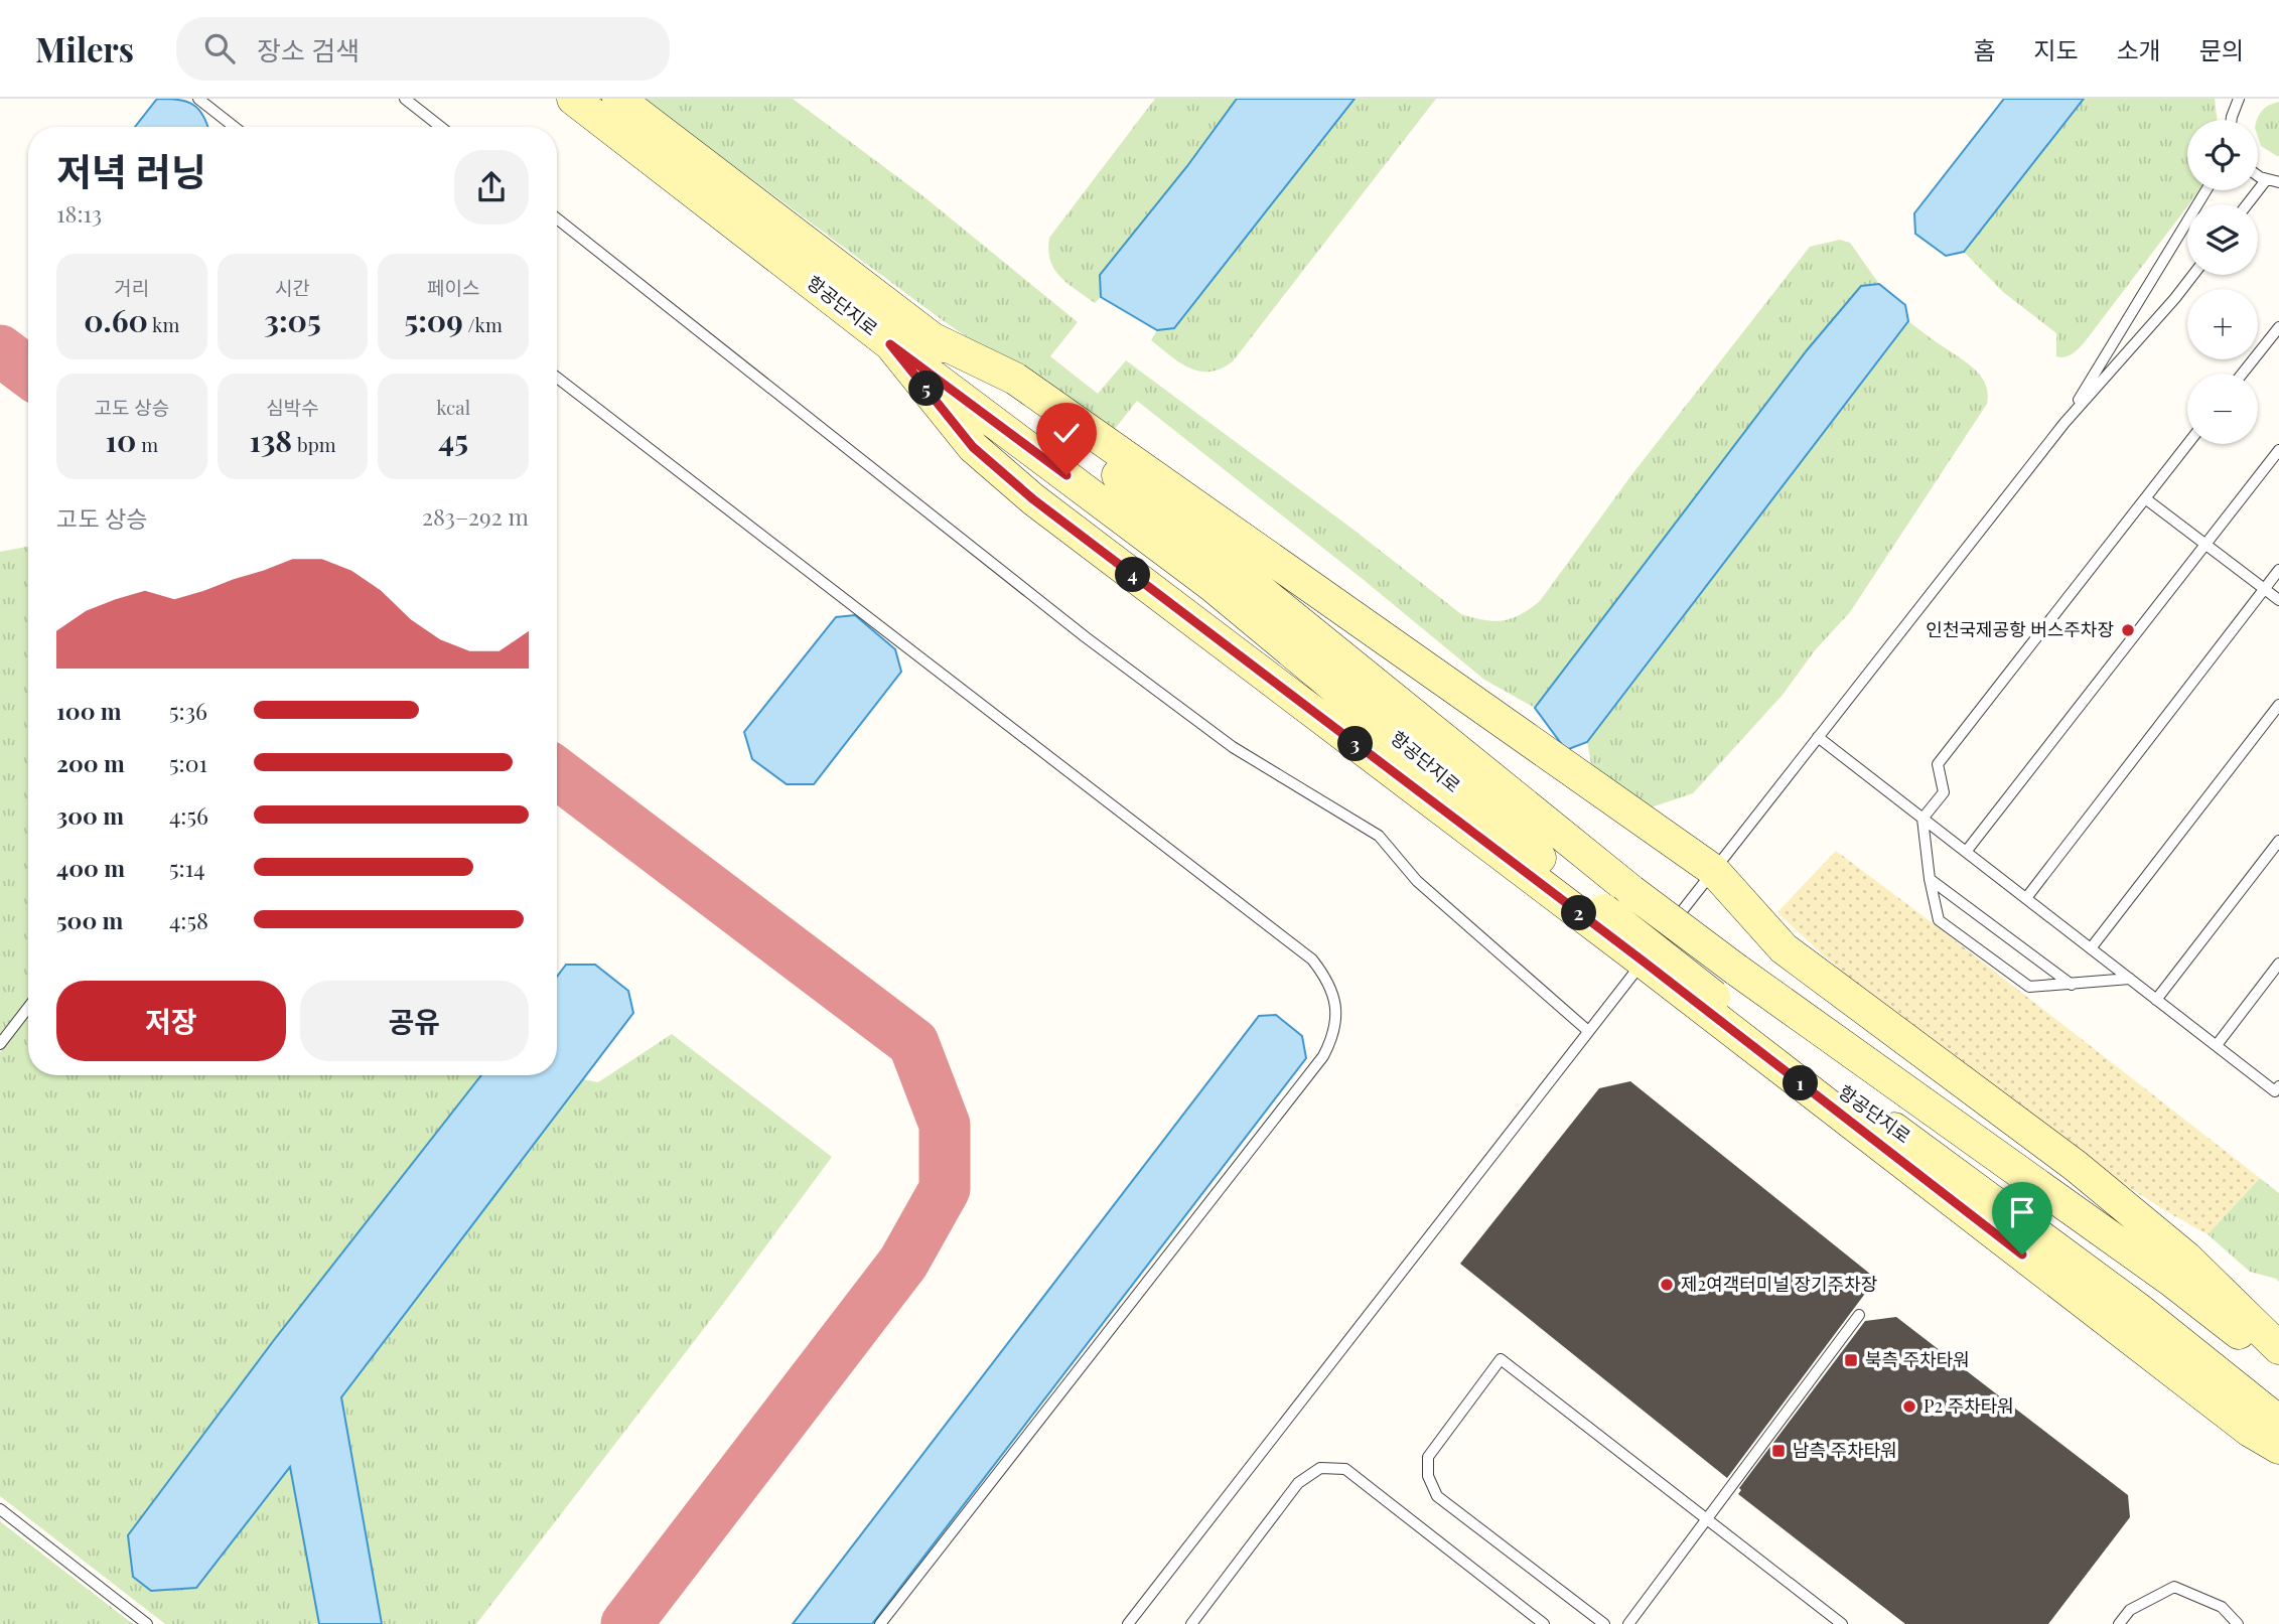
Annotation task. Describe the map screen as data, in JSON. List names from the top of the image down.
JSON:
{
  "streets": {
    "street": ["항공단지로"]
  },
  "places": {
    "other": ["인천국제공항 버스주차장", "제2여객터미널 장기주차장", "P2 주차타워"],
    "transit": ["북측 주차타워", "남측 주차타워"]
  },
  "page": {
    "header": "Milers",
    "search": "장소 검색",
    "nav": [
      "홈",
      "지도",
      "소개",
      "문의"
    ],
    "map_buttons": ["+", "−"],
    "heading": ["저녁 러닝", "18:13"],
    "stats": [
      ["거리", "0.60 km"],
      ["시간", "3:05"],
      ["페이스", "5:09 /km"],
      ["고도 상승", "10 m"],
      ["심박수", "138 bpm"],
      ["kcal", "45"]
    ],
    "pins": [
      "5",
      "4",
      "3",
      "2",
      "1"
    ],
    "chart": ["고도 상승", "283–292 m"],
    "list": [
      {
        "name": "100 m",
        "note": "5:36"
      },
      {
        "name": "200 m",
        "note": "5:01"
      },
      {
        "name": "300 m",
        "note": "4:56"
      },
      {
        "name": "400 m",
        "note": "5:14"
      },
      {
        "name": "500 m",
        "note": "4:58"
      }
    ],
    "buttons": ["저장", "공유"]
  }
}
